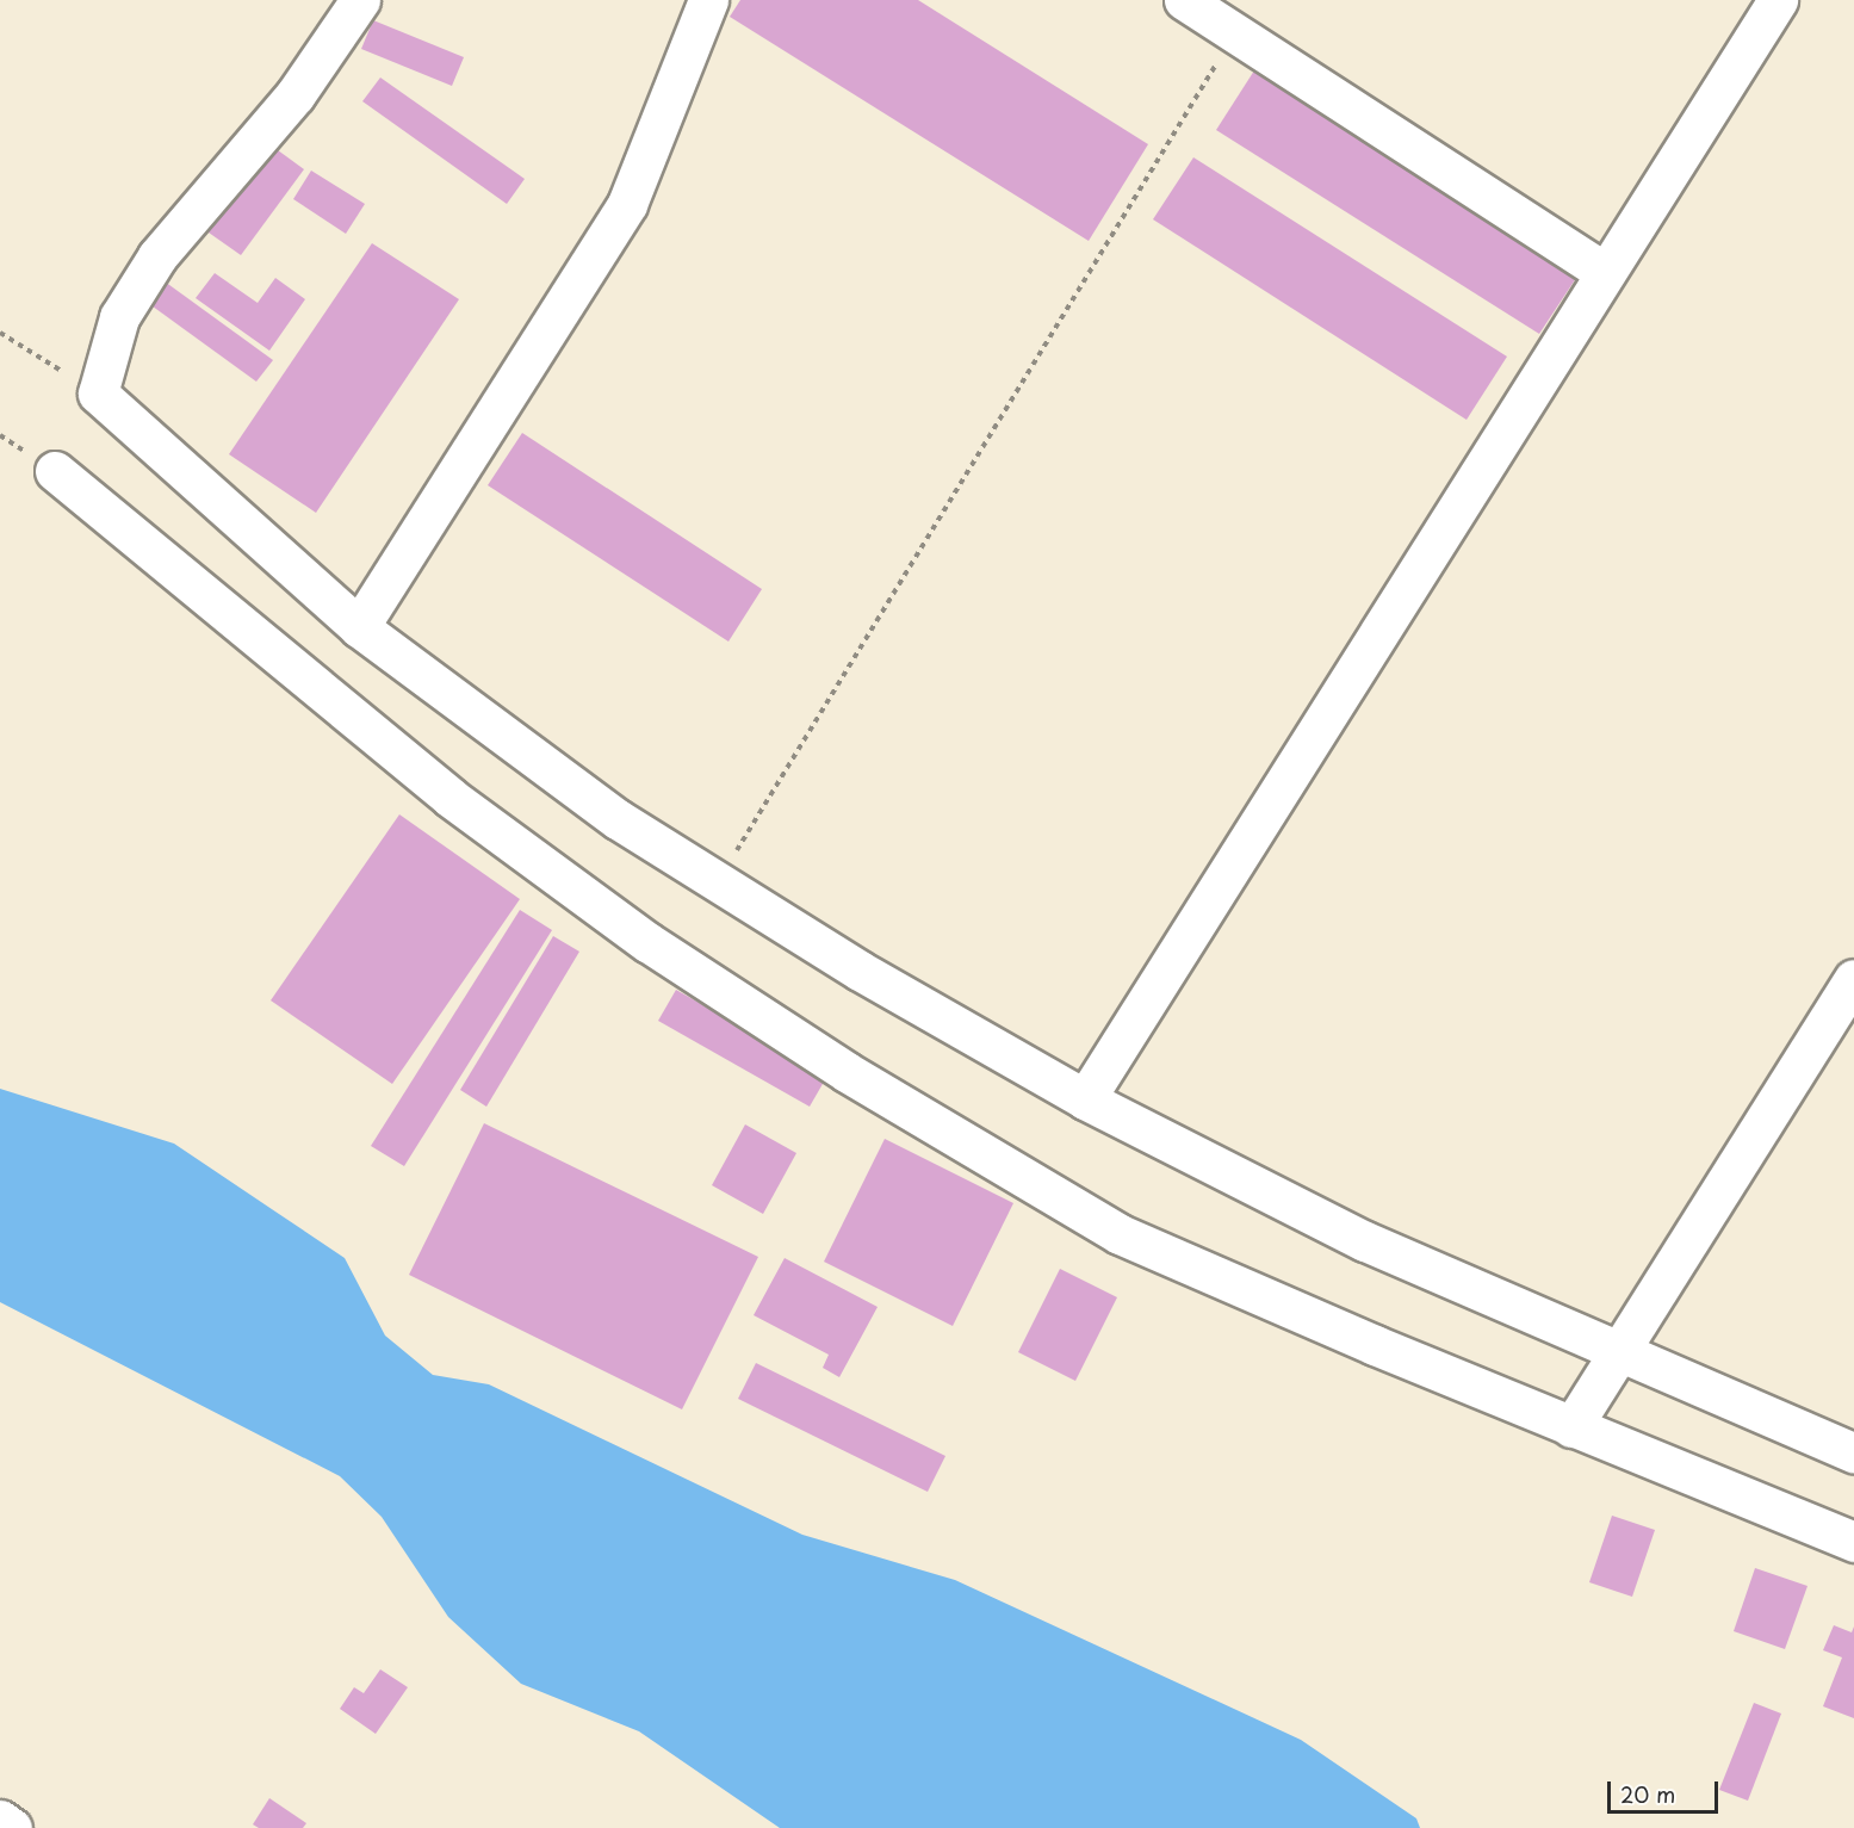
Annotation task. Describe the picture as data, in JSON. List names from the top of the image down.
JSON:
{
  "scale_bar": "20 m"
}
